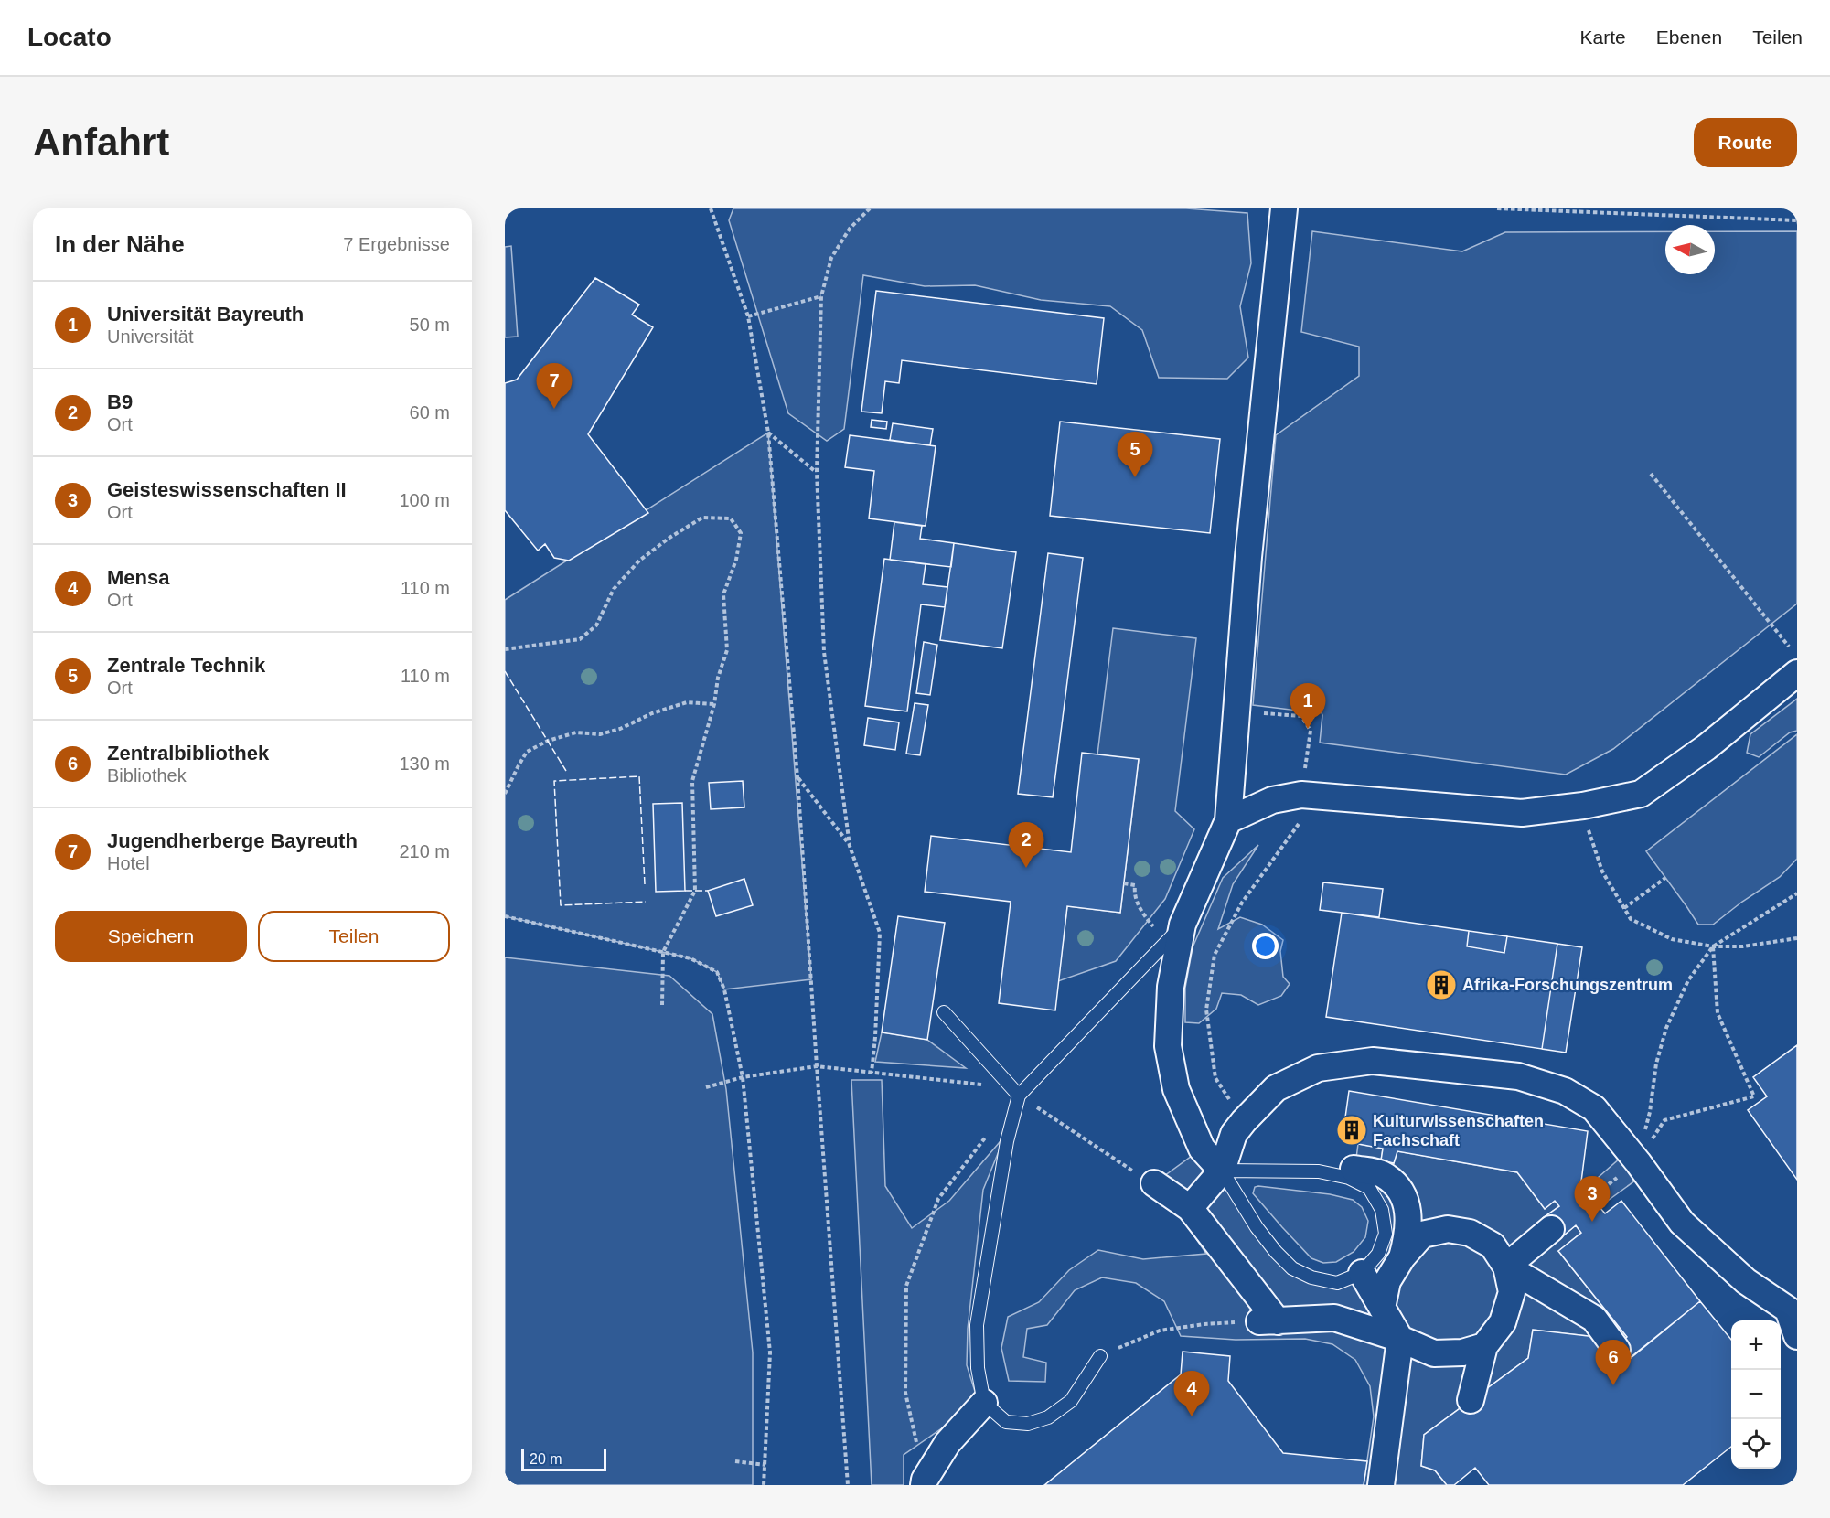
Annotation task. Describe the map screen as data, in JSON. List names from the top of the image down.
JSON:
{
  "places": {
    "building": ["Afrika-Forschungszentrum", "Kulturwissenschaften Fachschaft"]
  },
  "scale_bar": "20 m",
  "north": "left",
  "page": {
    "header": "Locato",
    "nav": ["Karte", "Ebenen", "Teilen"],
    "buttons": [
      "Route",
      ["Speichern", "Teilen"]
    ],
    "title": "Anfahrt",
    "heading": ["In der Nähe", "7 Ergebnisse"],
    "list": [
      {
        "mark": "1",
        "name": "Universität Bayreuth",
        "note": "Universität",
        "value": "50 m"
      },
      {
        "mark": "2",
        "name": "B9",
        "note": "Ort",
        "value": "60 m"
      },
      {
        "mark": "3",
        "name": "Geisteswissenschaften II",
        "note": "Ort",
        "value": "100 m"
      },
      {
        "mark": "4",
        "name": "Mensa",
        "note": "Ort",
        "value": "110 m"
      },
      {
        "mark": "5",
        "name": "Zentrale Technik",
        "note": "Ort",
        "value": "110 m"
      },
      {
        "mark": "6",
        "name": "Zentralbibliothek",
        "note": "Bibliothek",
        "value": "130 m"
      },
      {
        "mark": "7",
        "name": "Jugendherberge Bayreuth",
        "note": "Hotel",
        "value": "210 m"
      }
    ],
    "pins": [
      "7",
      "5",
      "1",
      "2",
      "3",
      "6",
      "4"
    ],
    "map_buttons": ["+", "−"],
    "scale": "20 m"
  }
}
